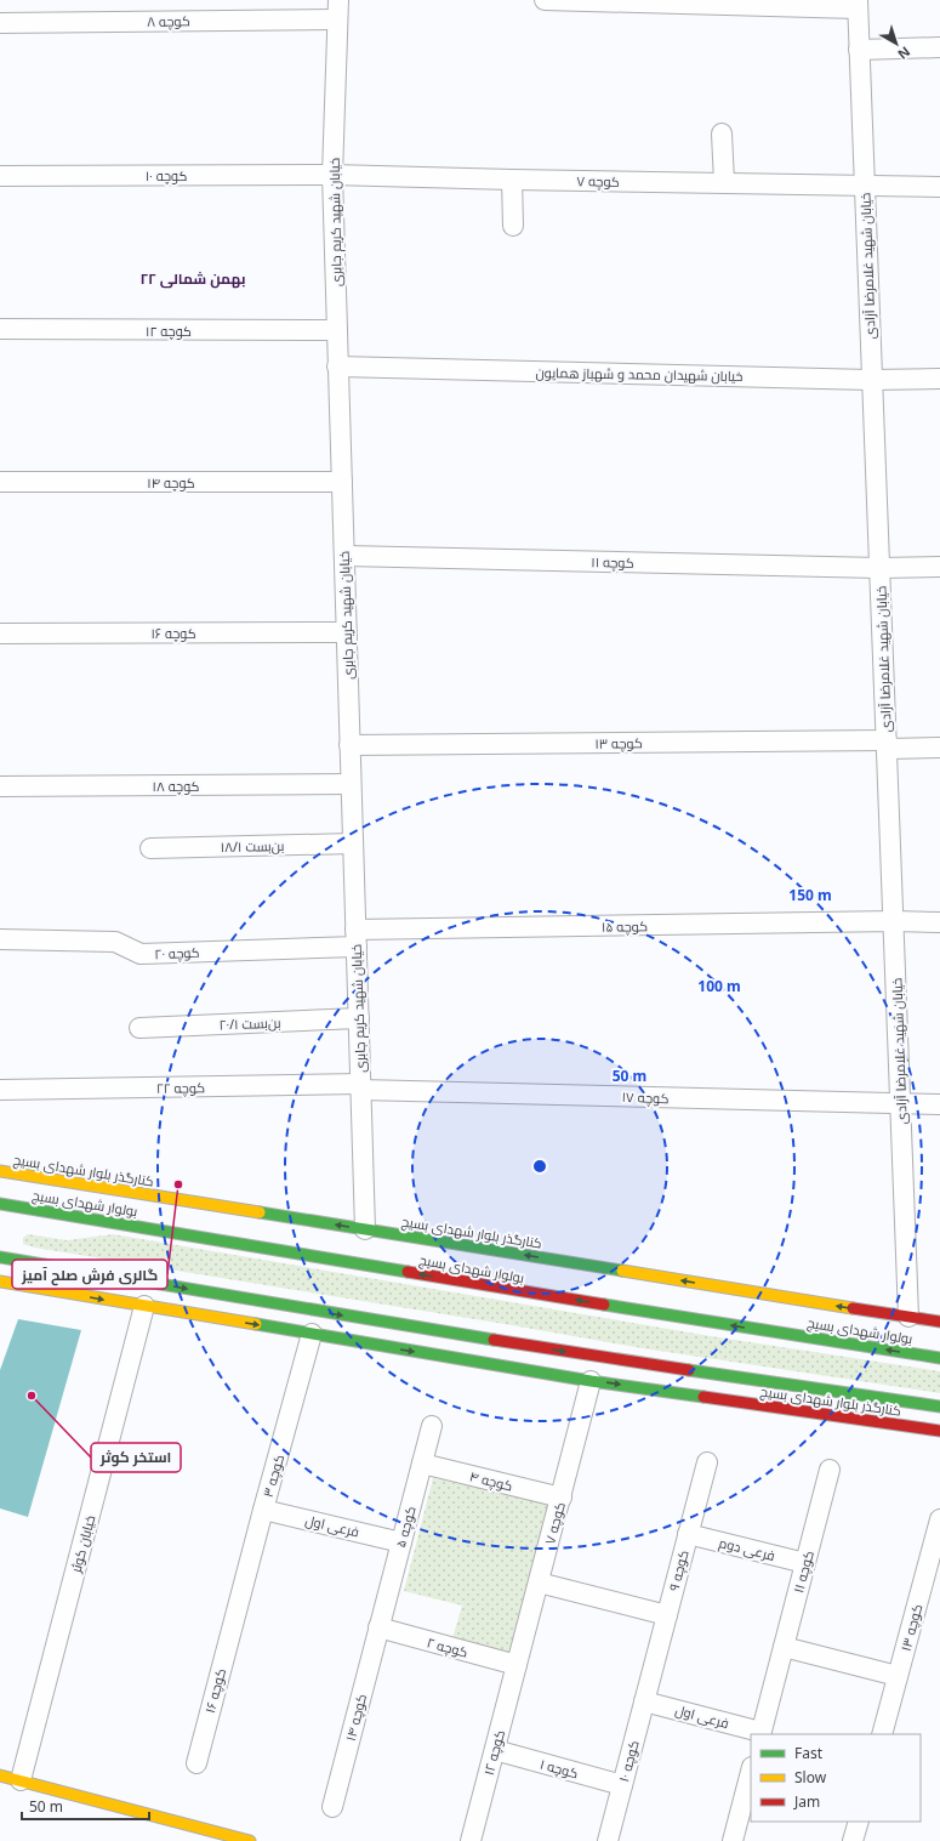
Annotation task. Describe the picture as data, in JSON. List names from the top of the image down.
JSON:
{
  "streets": {
    "street": [
      "کوچه ۸",
      "کوچه ۱۰",
      "کوچه ۷",
      "خیابان شهید کریم جابری",
      "خیابان شهید غلامرضا آزادی",
      "کوچه ۱۲",
      "خیابان شهیدان محمد و شهباز همایون",
      "کوچه ۱۴",
      "کوچه ۱۱",
      "کوچه ۱۶",
      "کوچه ۱۳",
      "کوچه ۱۸",
      "بن‌بست ۱۸/۱",
      "کوچه ۱۵",
      "کوچه ۲۰",
      "بن‌بست ۲۰/۱",
      "کوچه ۲۲",
      "کوچه ۱۷",
      "کنارگذر بلوار شهدای بسیج",
      "بولوار شهدای بسیج",
      "کوچه ۳",
      "کوچه ۴",
      "فرعی اول",
      "کوچه ۵",
      "خیابان کوثر",
      "فرعی دوم",
      "کوچه ۹",
      "کوچه ۲",
      "کوچه ۱"
    ]
  },
  "crossings": [
    ["کوچه ۸", "خیابان شهید کریم جابری"],
    ["کوچه ۱۰", "کوچه ۷"],
    ["کوچه ۱۰", "خیابان شهید کریم جابری"],
    ["کوچه ۱۰", "فرعی اول"],
    ["کوچه ۱۰", "کوچه ۹"],
    ["کوچه ۱۰", "کوچه ۱"],
    ["کوچه ۷", "خیابان شهید کریم جابری"],
    ["کوچه ۷", "خیابان شهید غلامرضا آزادی"],
    ["کوچه ۷", "کوچه ۱۲"],
    ["کوچه ۷", "کنارگذر بلوار شهدای بسیج"],
    ["کوچه ۷", "کوچه ۴"],
    ["کوچه ۷", "کوچه ۲"],
    ["خیابان شهید کریم جابری", "کوچه ۱۲"],
    ["خیابان شهید کریم جابری", "خیابان شهیدان محمد و شهباز همایون"],
    ["خیابان شهید کریم جابری", "کوچه ۱۴"],
    ["خیابان شهید کریم جابری", "کوچه ۱۱"],
    ["خیابان شهید کریم جابری", "کوچه ۱۶"],
    ["خیابان شهید کریم جابری", "کوچه ۱۳"],
    ["خیابان شهید کریم جابری", "کوچه ۱۸"],
    ["خیابان شهید کریم جابری", "بن‌بست ۱۸/۱"],
    ["خیابان شهید کریم جابری", "کوچه ۱۵"],
    ["خیابان شهید کریم جابری", "کوچه ۲۰"],
    ["خیابان شهید کریم جابری", "بن‌بست ۲۰/۱"],
    ["خیابان شهید کریم جابری", "کوچه ۲۲"],
    ["خیابان شهید کریم جابری", "کوچه ۱۷"],
    ["خیابان شهید کریم جابری", "کنارگذر بلوار شهدای بسیج"],
    ["خیابان شهید غلامرضا آزادی", "خیابان شهیدان محمد و شهباز همایون"],
    ["خیابان شهید غلامرضا آزادی", "کوچه ۱۱"],
    ["خیابان شهید غلامرضا آزادی", "کوچه ۱۳"],
    ["خیابان شهید غلامرضا آزادی", "کوچه ۱۵"],
    ["خیابان شهید غلامرضا آزادی", "کوچه ۱۷"],
    ["خیابان شهید غلامرضا آزادی", "کنارگذر بلوار شهدای بسیج"],
    ["کوچه ۱۲", "کوچه ۲"],
    ["کوچه ۱۲", "کوچه ۱"],
    ["کوچه ۱۴", "کوچه ۵"],
    ["کوچه ۱۴", "کوچه ۲"],
    ["کوچه ۱۱", "فرعی اول"],
    ["کوچه ۱۱", "فرعی دوم"],
    ["کوچه ۱۶", "کوچه ۳"],
    ["کوچه ۱۵", "کوچه ۲۰"],
    ["کوچه ۲۲", "کوچه ۱۷"],
    ["کنارگذر بلوار شهدای بسیج", "کوچه ۳"],
    ["کنارگذر بلوار شهدای بسیج", "خیابان کوثر"],
    ["کوچه ۳", "فرعی اول"],
    ["کوچه ۴", "کوچه ۵"],
    ["فرعی اول", "کوچه ۵"],
    ["کوچه ۵", "کوچه ۲"],
    ["فرعی دوم", "کوچه ۹"]
  ],
  "districts": ["۲۲ بهمن شمالی"],
  "places": ["گالری فرش صلح آمیز", "استخر کوثر"],
  "legend": ["Fast", "Slow", "Jam"],
  "scale_bar": "50 m",
  "north": "bottom right",
  "rings": ["150 m", "100 m", "50 m"]
}
